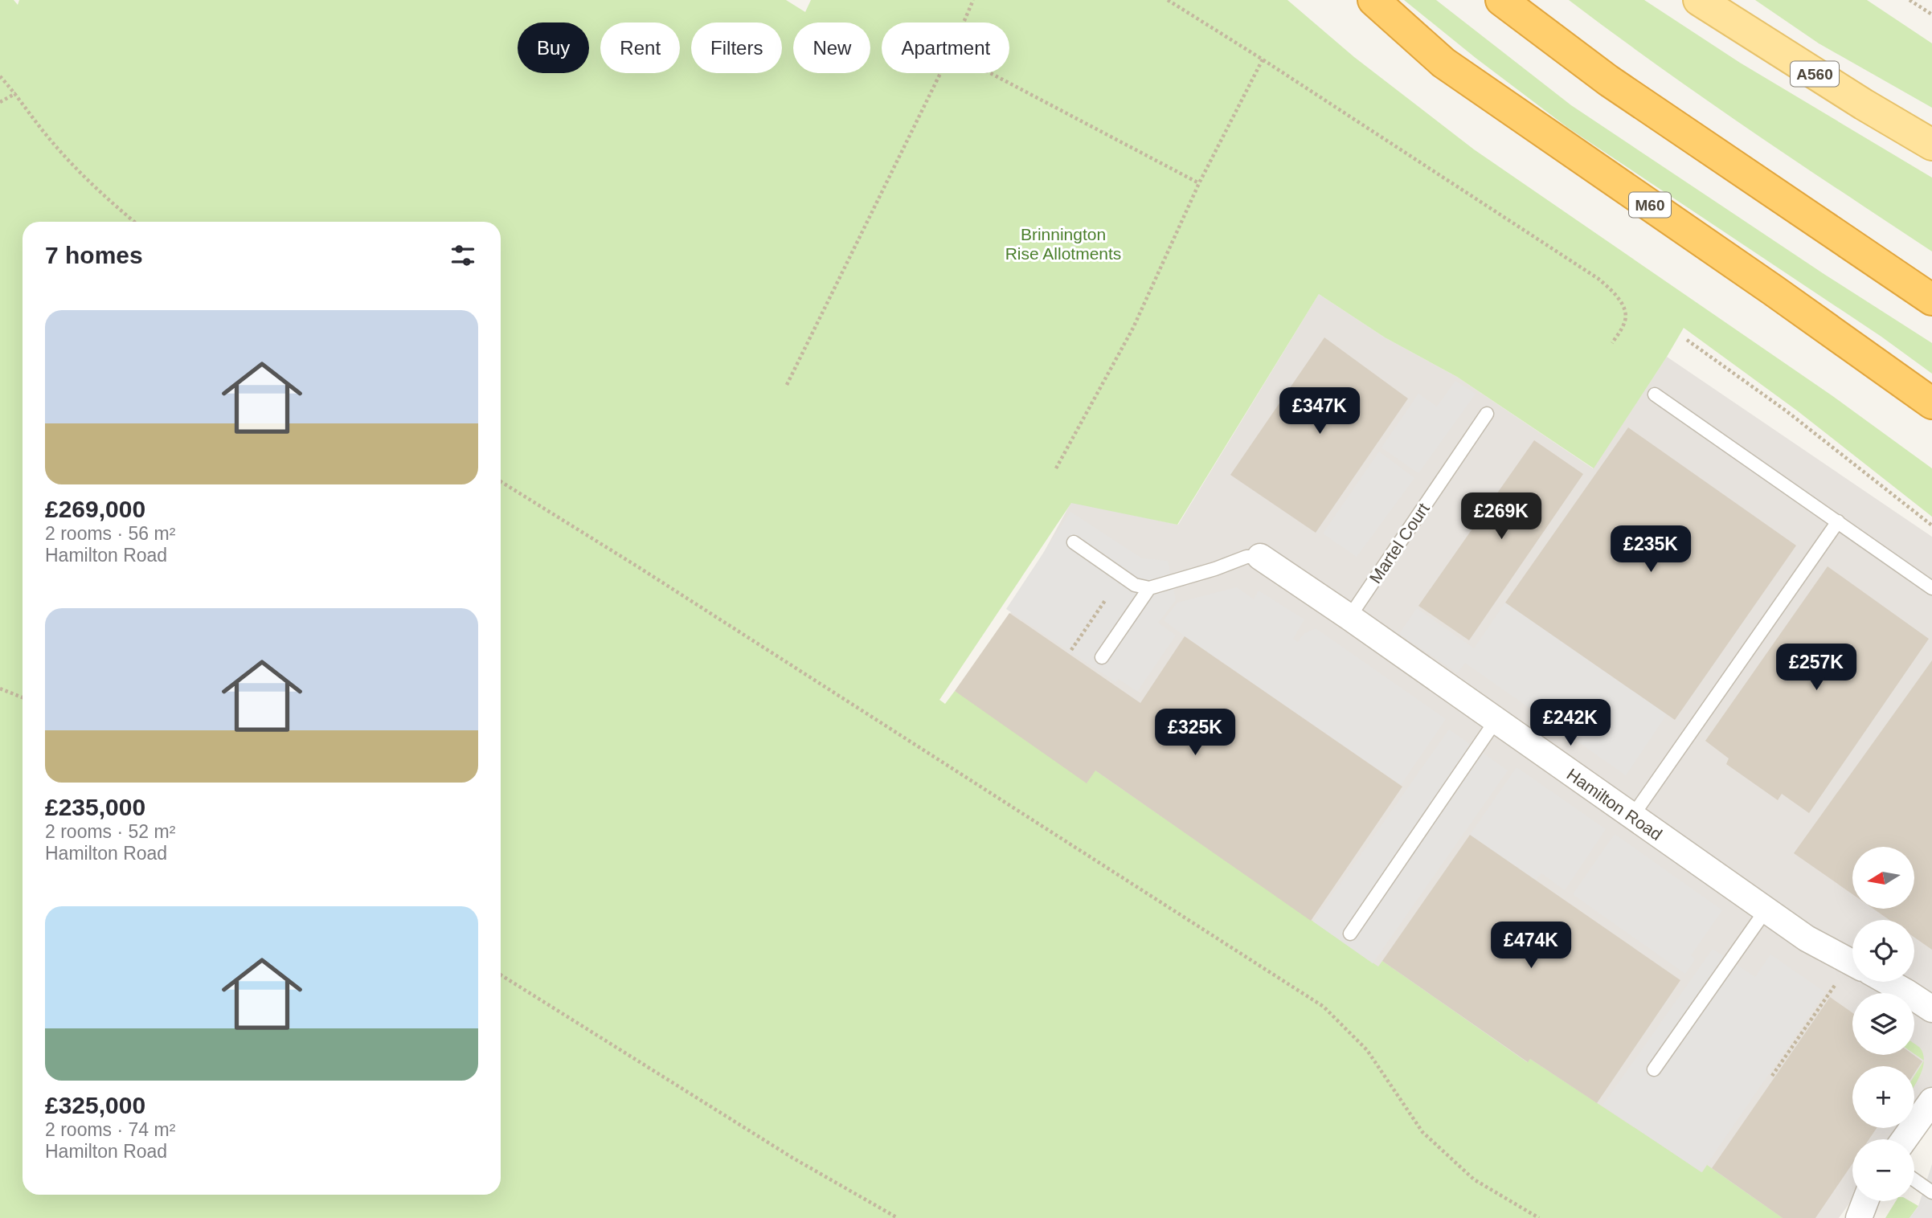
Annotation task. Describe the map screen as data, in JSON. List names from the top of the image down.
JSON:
{
  "streets": {
    "highway": ["M60"],
    "main road": ["A560"],
    "street": ["Hamilton Road"],
    "lane": ["Martel Court"]
  },
  "crossings": [
    ["Martel Court", "Hamilton Road"]
  ],
  "parks": ["Brinnington Rise Allotments"],
  "north": "left",
  "page": {
    "chip": [
      "Buy",
      "Rent",
      "Filters",
      "New",
      "Apartment"
    ],
    "heading": "7 homes",
    "list": [
      {
        "name": "£269,000",
        "note": "2 rooms · 56 m² · Hamilton Road"
      },
      {
        "name": "£235,000",
        "note": "2 rooms · 52 m² · Hamilton Road"
      },
      {
        "name": "£325,000",
        "note": "2 rooms · 74 m² · Hamilton Road"
      }
    ],
    "price": [
      "£347K",
      "£269K",
      "£235K",
      "£257K",
      "£242K",
      "£325K",
      "£474K"
    ],
    "map_buttons": ["+", "−"]
  }
}
